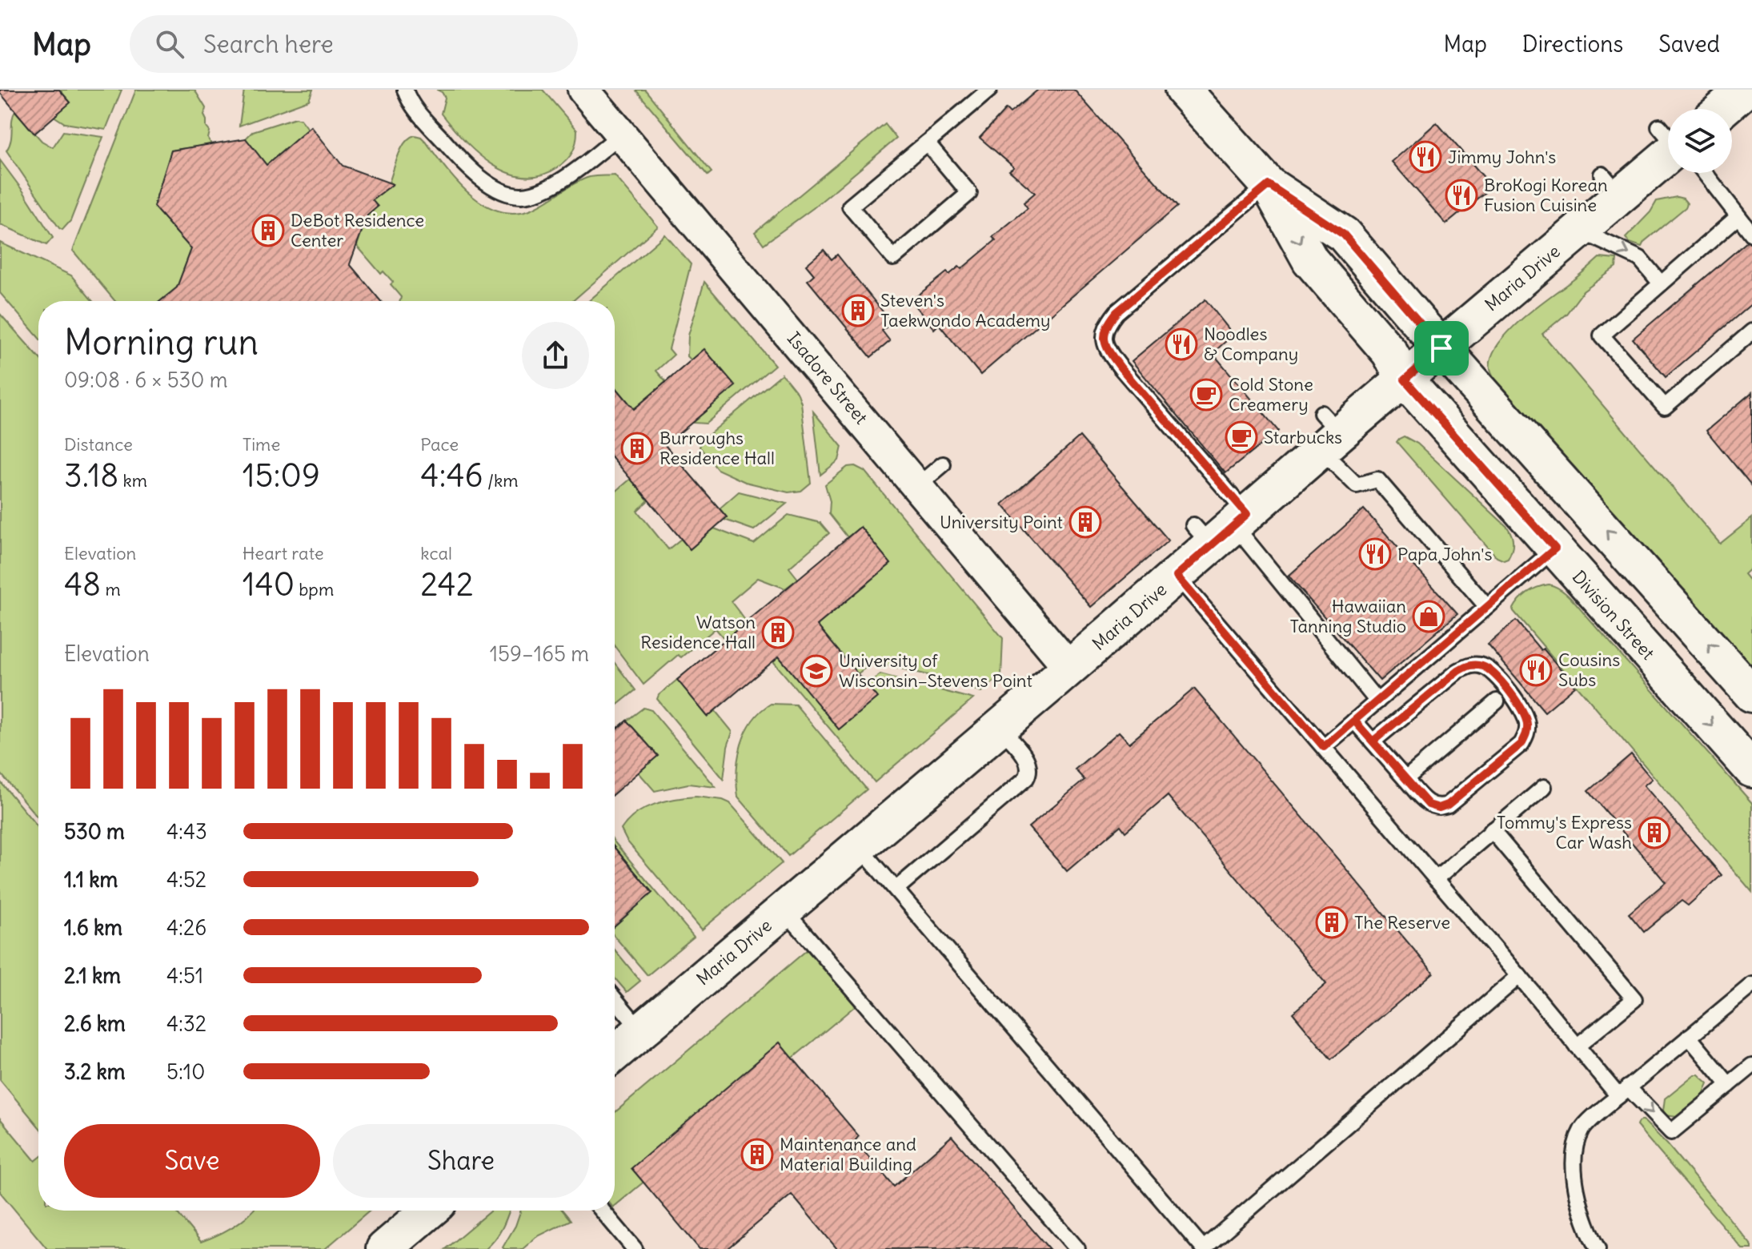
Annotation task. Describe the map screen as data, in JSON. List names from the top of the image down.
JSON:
{
  "streets": {
    "main road": ["Maria Drive", "Division Street"],
    "street": ["Isadore Street"]
  },
  "crossings": [
    ["Maria Drive", "Isadore Street"],
    ["Maria Drive", "Division Street"]
  ],
  "places": {
    "restaurant": [
      "Jimmy John's",
      "BroKogi Korean Fusion Cuisine",
      "Noodles & Company",
      "Papa John's",
      "Cousins Subs"
    ],
    "building": [
      "DeBot Residence Center",
      "Steven's Taekwondo Academy",
      "Burroughs Residence Hall",
      "University Point",
      "Watson Residence Hall",
      "Tommy's Express Car Wash",
      "The Reserve",
      "Maintenance and Material Building"
    ],
    "cafe": ["Cold Stone Creamery", "Starbucks"],
    "shop": ["Hawaiian Tanning Studio"],
    "school or university": ["University of Wisconsin–Stevens Point"]
  },
  "page": {
    "header": "Map",
    "search": "Search here",
    "nav": ["Map", "Directions", "Saved"],
    "heading": ["Morning run", "09:08 · 6 × 530 m"],
    "stats": [
      ["Distance", "3.18 km"],
      ["Time", "15:09"],
      ["Pace", "4:46 /km"],
      ["Elevation", "48 m"],
      ["Heart rate", "140 bpm"],
      ["kcal", "242"]
    ],
    "chart": ["Elevation", "159–165 m"],
    "list": [
      {
        "name": "530 m",
        "note": "4:43"
      },
      {
        "name": "1.1 km",
        "note": "4:52"
      },
      {
        "name": "1.6 km",
        "note": "4:26"
      },
      {
        "name": "2.1 km",
        "note": "4:51"
      },
      {
        "name": "2.6 km",
        "note": "4:32"
      },
      {
        "name": "3.2 km",
        "note": "5:10"
      }
    ],
    "buttons": ["Save", "Share"]
  }
}
